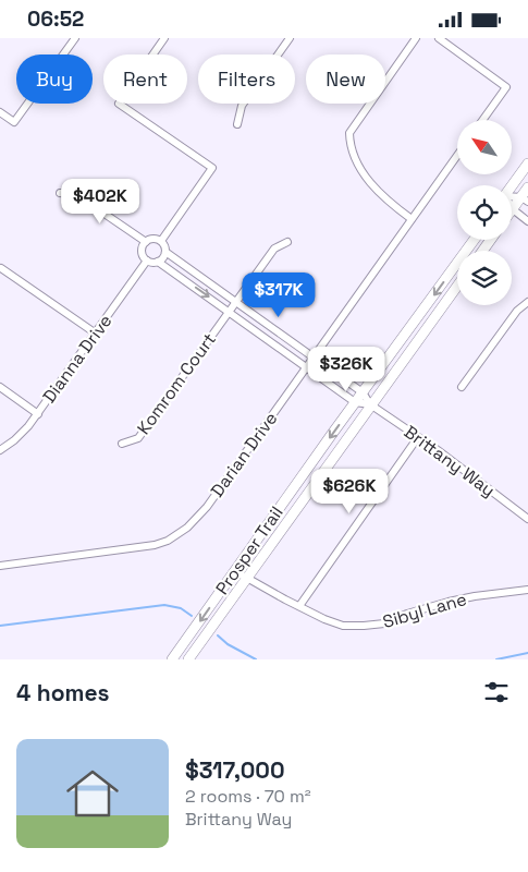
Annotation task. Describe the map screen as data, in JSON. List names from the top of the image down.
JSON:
{
  "streets": {
    "main road": ["Prosper Trail"],
    "street": [
      "Dianna Drive",
      "Komrom Court",
      "Darian Drive",
      "Brittany Way",
      "Sibyl Lane"
    ]
  },
  "crossings": [
    ["Dianna Drive", "Brittany Way"],
    ["Komrom Court", "Brittany Way"],
    ["Darian Drive", "Brittany Way"],
    ["Brittany Way", "Prosper Trail"],
    ["Prosper Trail", "Sibyl Lane"]
  ],
  "north": "top left",
  "page": {
    "status": "06:52",
    "chip": [
      "Buy",
      "Rent",
      "Filters",
      "New"
    ],
    "price": [
      "$402K",
      "$317K",
      "$326K",
      "$626K"
    ],
    "heading": "4 homes",
    "list": [
      {
        "name": "$317,000",
        "note": "2 rooms · 70 m² · Brittany Way"
      }
    ]
  }
}
